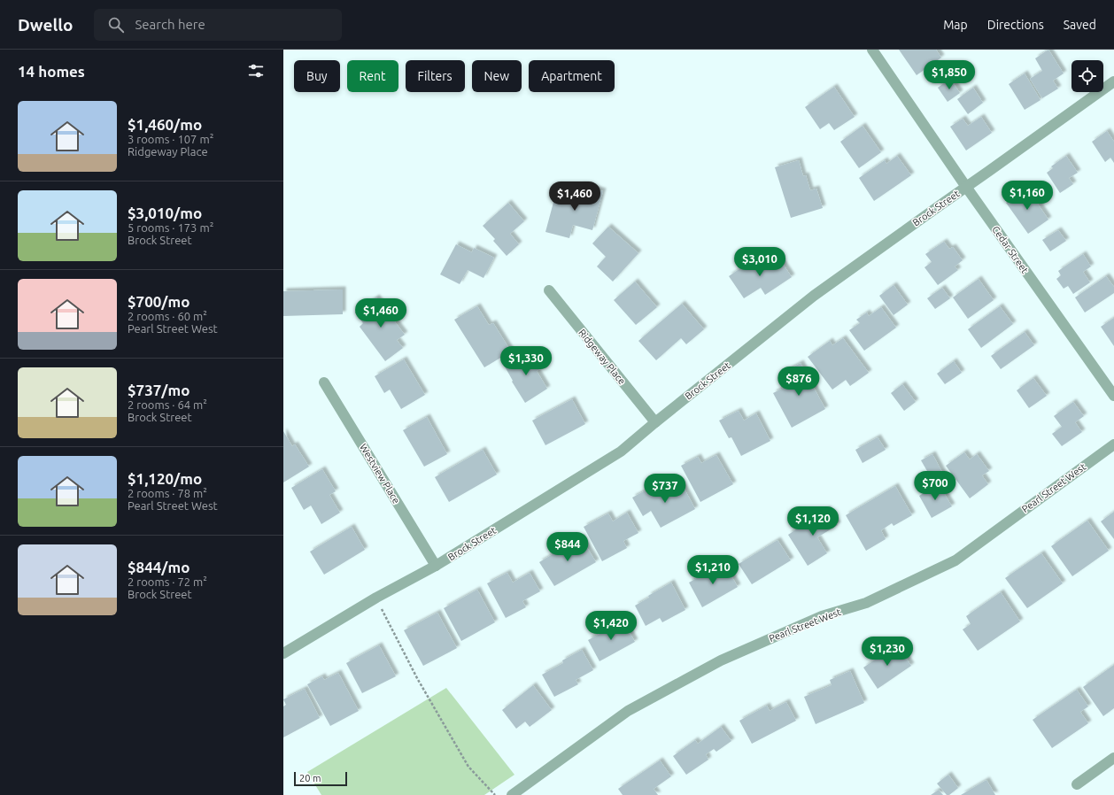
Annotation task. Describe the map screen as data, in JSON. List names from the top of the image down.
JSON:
{
  "streets": {
    "street": [
      "Brock Street",
      "Cedar Street",
      "Ridgeway Place",
      "Westview Place",
      "Pearl Street West"
    ]
  },
  "crossings": [
    ["Brock Street", "Cedar Street"],
    ["Brock Street", "Ridgeway Place"],
    ["Brock Street", "Westview Place"]
  ],
  "scale_bar": "20 m",
  "page": {
    "header": "Dwello",
    "search": "Search here",
    "nav": ["Map", "Directions", "Saved"],
    "heading": "14 homes",
    "price": [
      "$1,850",
      "$1,160",
      "$1,460",
      "$3,010",
      "$1,460",
      "$1,330",
      "$876",
      "$700",
      "$737",
      "$1,120",
      "$844",
      "$1,210",
      "$1,420",
      "$1,230"
    ],
    "chip": [
      "Buy",
      "Rent",
      "Filters",
      "New",
      "Apartment"
    ],
    "list": [
      {
        "name": "$1,460/mo",
        "note": "3 rooms · 107 m² · Ridgeway Place"
      },
      {
        "name": "$3,010/mo",
        "note": "5 rooms · 173 m² · Brock Street"
      },
      {
        "name": "$700/mo",
        "note": "2 rooms · 60 m² · Pearl Street West"
      },
      {
        "name": "$737/mo",
        "note": "2 rooms · 64 m² · Brock Street"
      },
      {
        "name": "$1,120/mo",
        "note": "2 rooms · 78 m² · Pearl Street West"
      },
      {
        "name": "$844/mo",
        "note": "2 rooms · 72 m² · Brock Street"
      }
    ],
    "scale": "20 m"
  }
}
